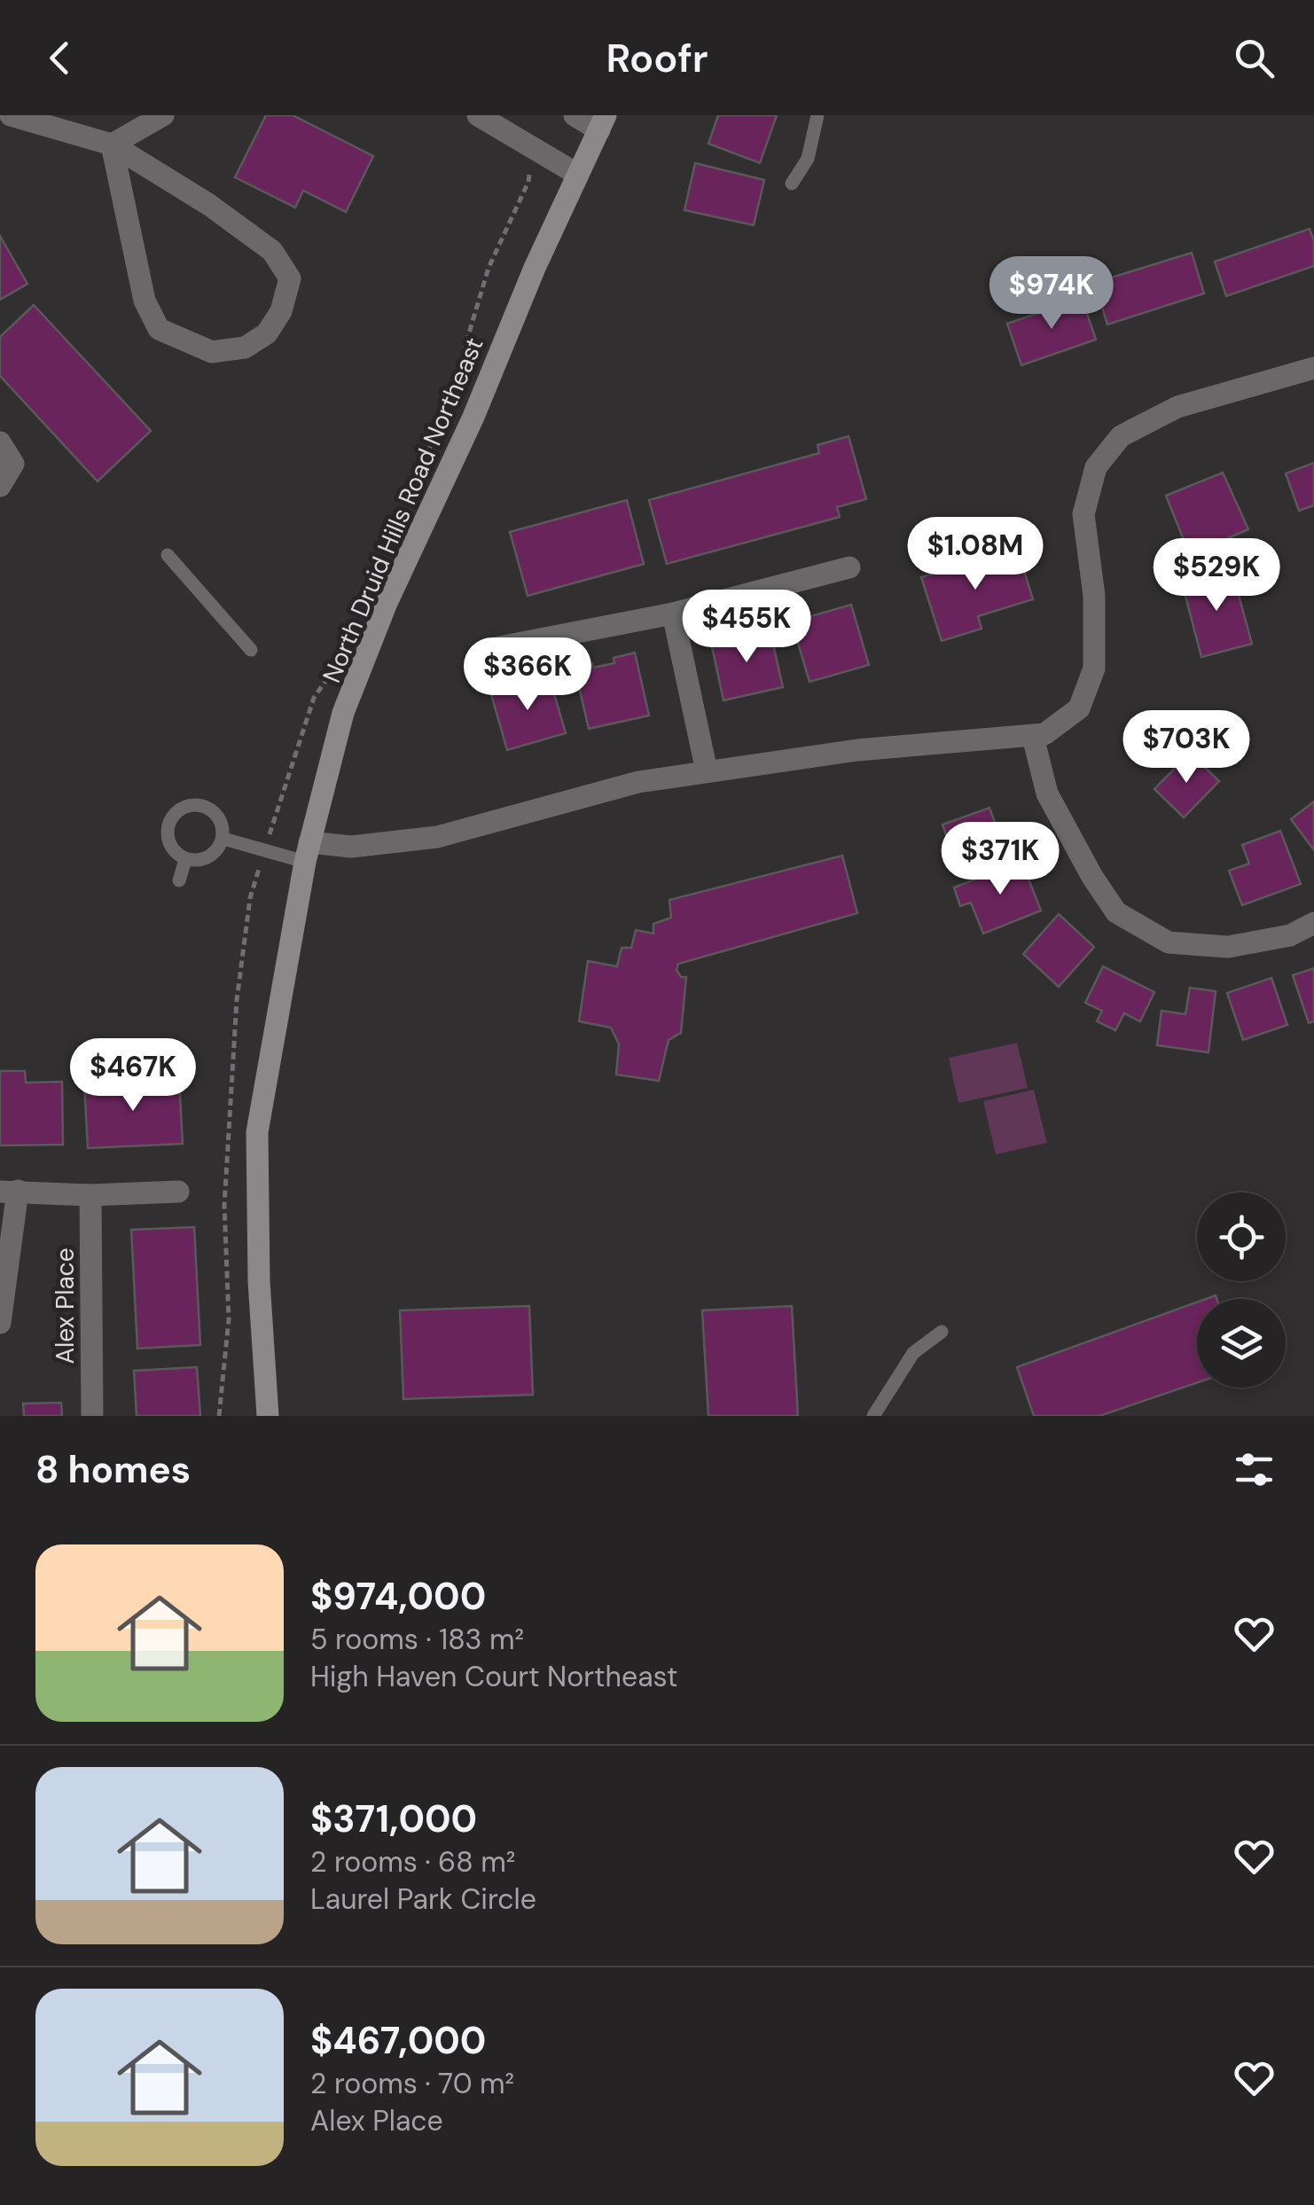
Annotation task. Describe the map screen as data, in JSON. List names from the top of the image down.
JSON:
{
  "streets": {
    "main road": ["North Druid Hills Road Northeast"],
    "street": ["Alex Place"]
  },
  "page": {
    "header": "Roofr",
    "price": [
      "$974K",
      "$1.08M",
      "$529K",
      "$455K",
      "$366K",
      "$703K",
      "$371K",
      "$467K"
    ],
    "heading": "8 homes",
    "list": [
      {
        "name": "$974,000",
        "note": "5 rooms · 183 m² · High Haven Court Northeast"
      },
      {
        "name": "$371,000",
        "note": "2 rooms · 68 m² · Laurel Park Circle"
      },
      {
        "name": "$467,000",
        "note": "2 rooms · 70 m² · Alex Place"
      }
    ]
  }
}
